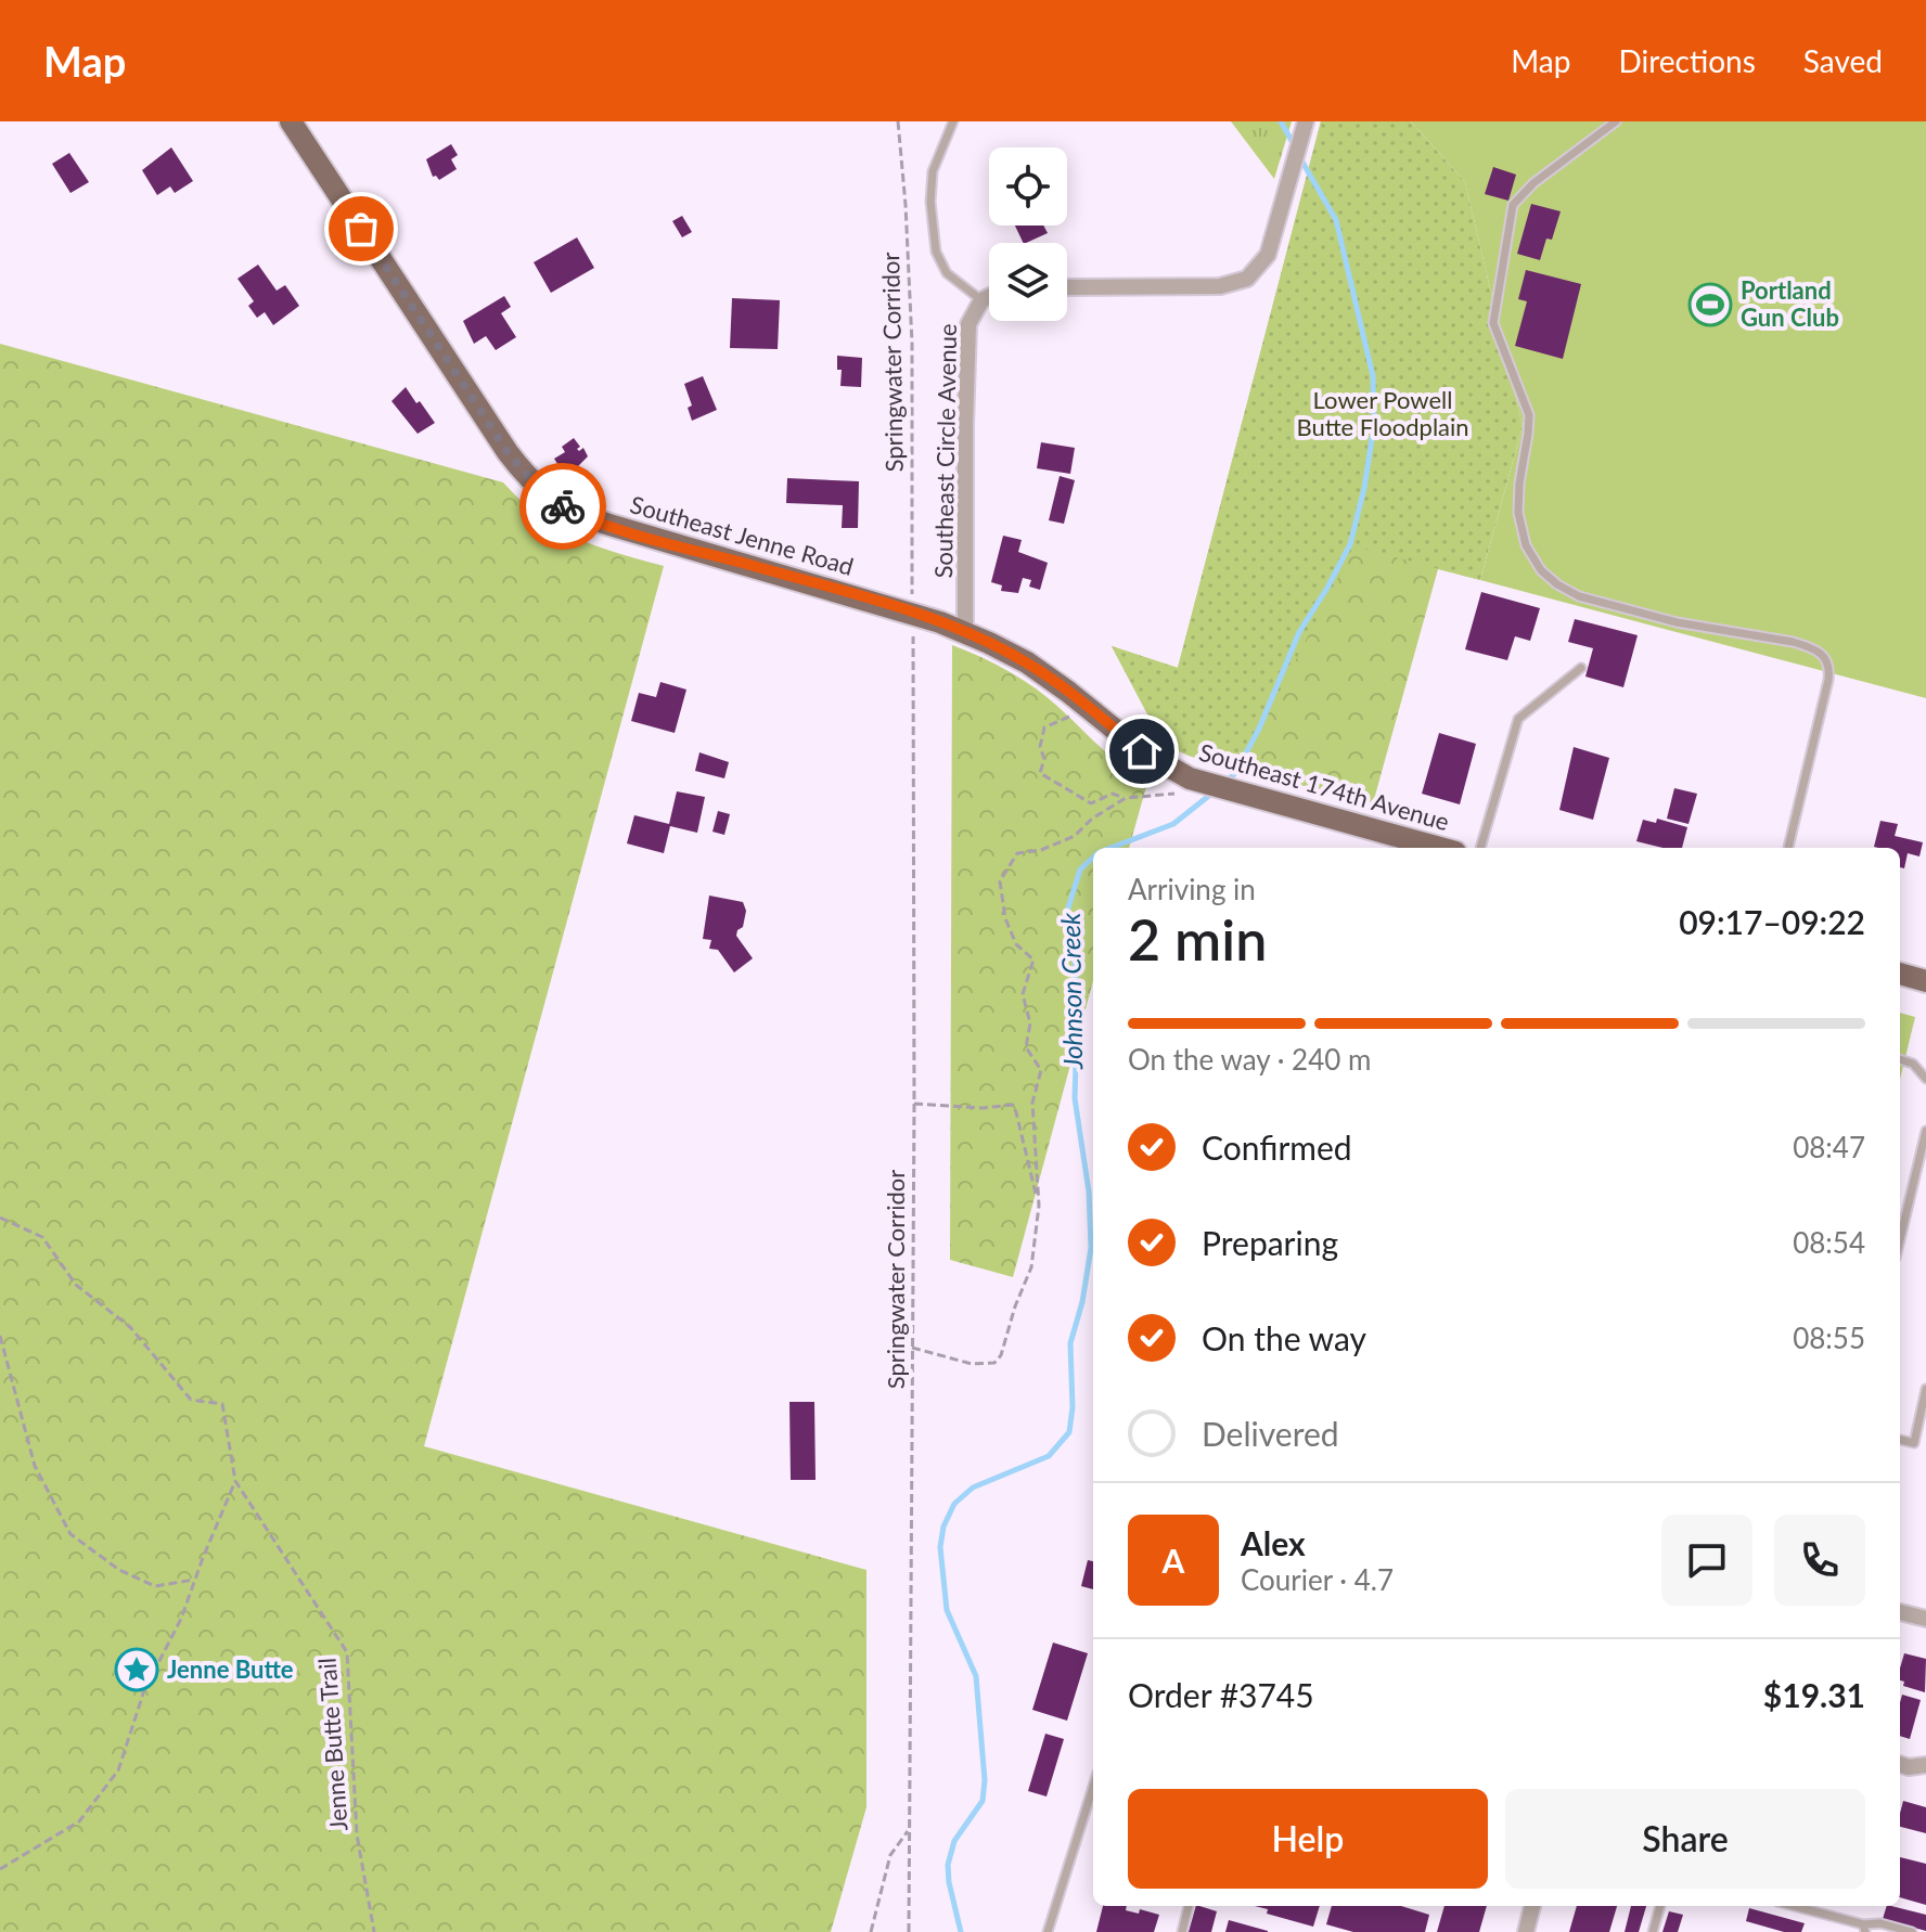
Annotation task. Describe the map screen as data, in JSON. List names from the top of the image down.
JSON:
{
  "streets": {
    "main road": ["Southeast Jenne Road", "Southeast 174th Avenue"],
    "street": ["Southeast Circle Avenue"],
    "path": ["Springwater Corridor", "Jenne Butte Trail"]
  },
  "crossings": [
    ["Springwater Corridor", "Southeast Jenne Road"],
    ["Springwater Corridor", "Southeast 174th Avenue"],
    ["Southeast Circle Avenue", "Southeast 174th Avenue"],
    ["Southeast Jenne Road", "Southeast 174th Avenue"]
  ],
  "water": ["Johnson Creek"],
  "parks": ["Lower Powell Butte Floodplain"],
  "places": {
    "sports": ["Portland Gun Club"],
    "place": ["Jenne Butte"]
  },
  "page": {
    "header": "Map",
    "nav": ["Map", "Directions", "Saved"],
    "heading": ["2 min", "Arriving in", "09:17–09:22"],
    "panel": [
      "Alex",
      "Courier · 4.7",
      "Order #3745",
      "$19.31"
    ],
    "bar": "On the way · 240 m",
    "list": [
      ["Confirmed", "08:47"],
      ["Preparing", "08:54"],
      ["On the way", "08:55"],
      "Delivered"
    ],
    "round": "A",
    "buttons": ["Help", "Share"]
  }
}
